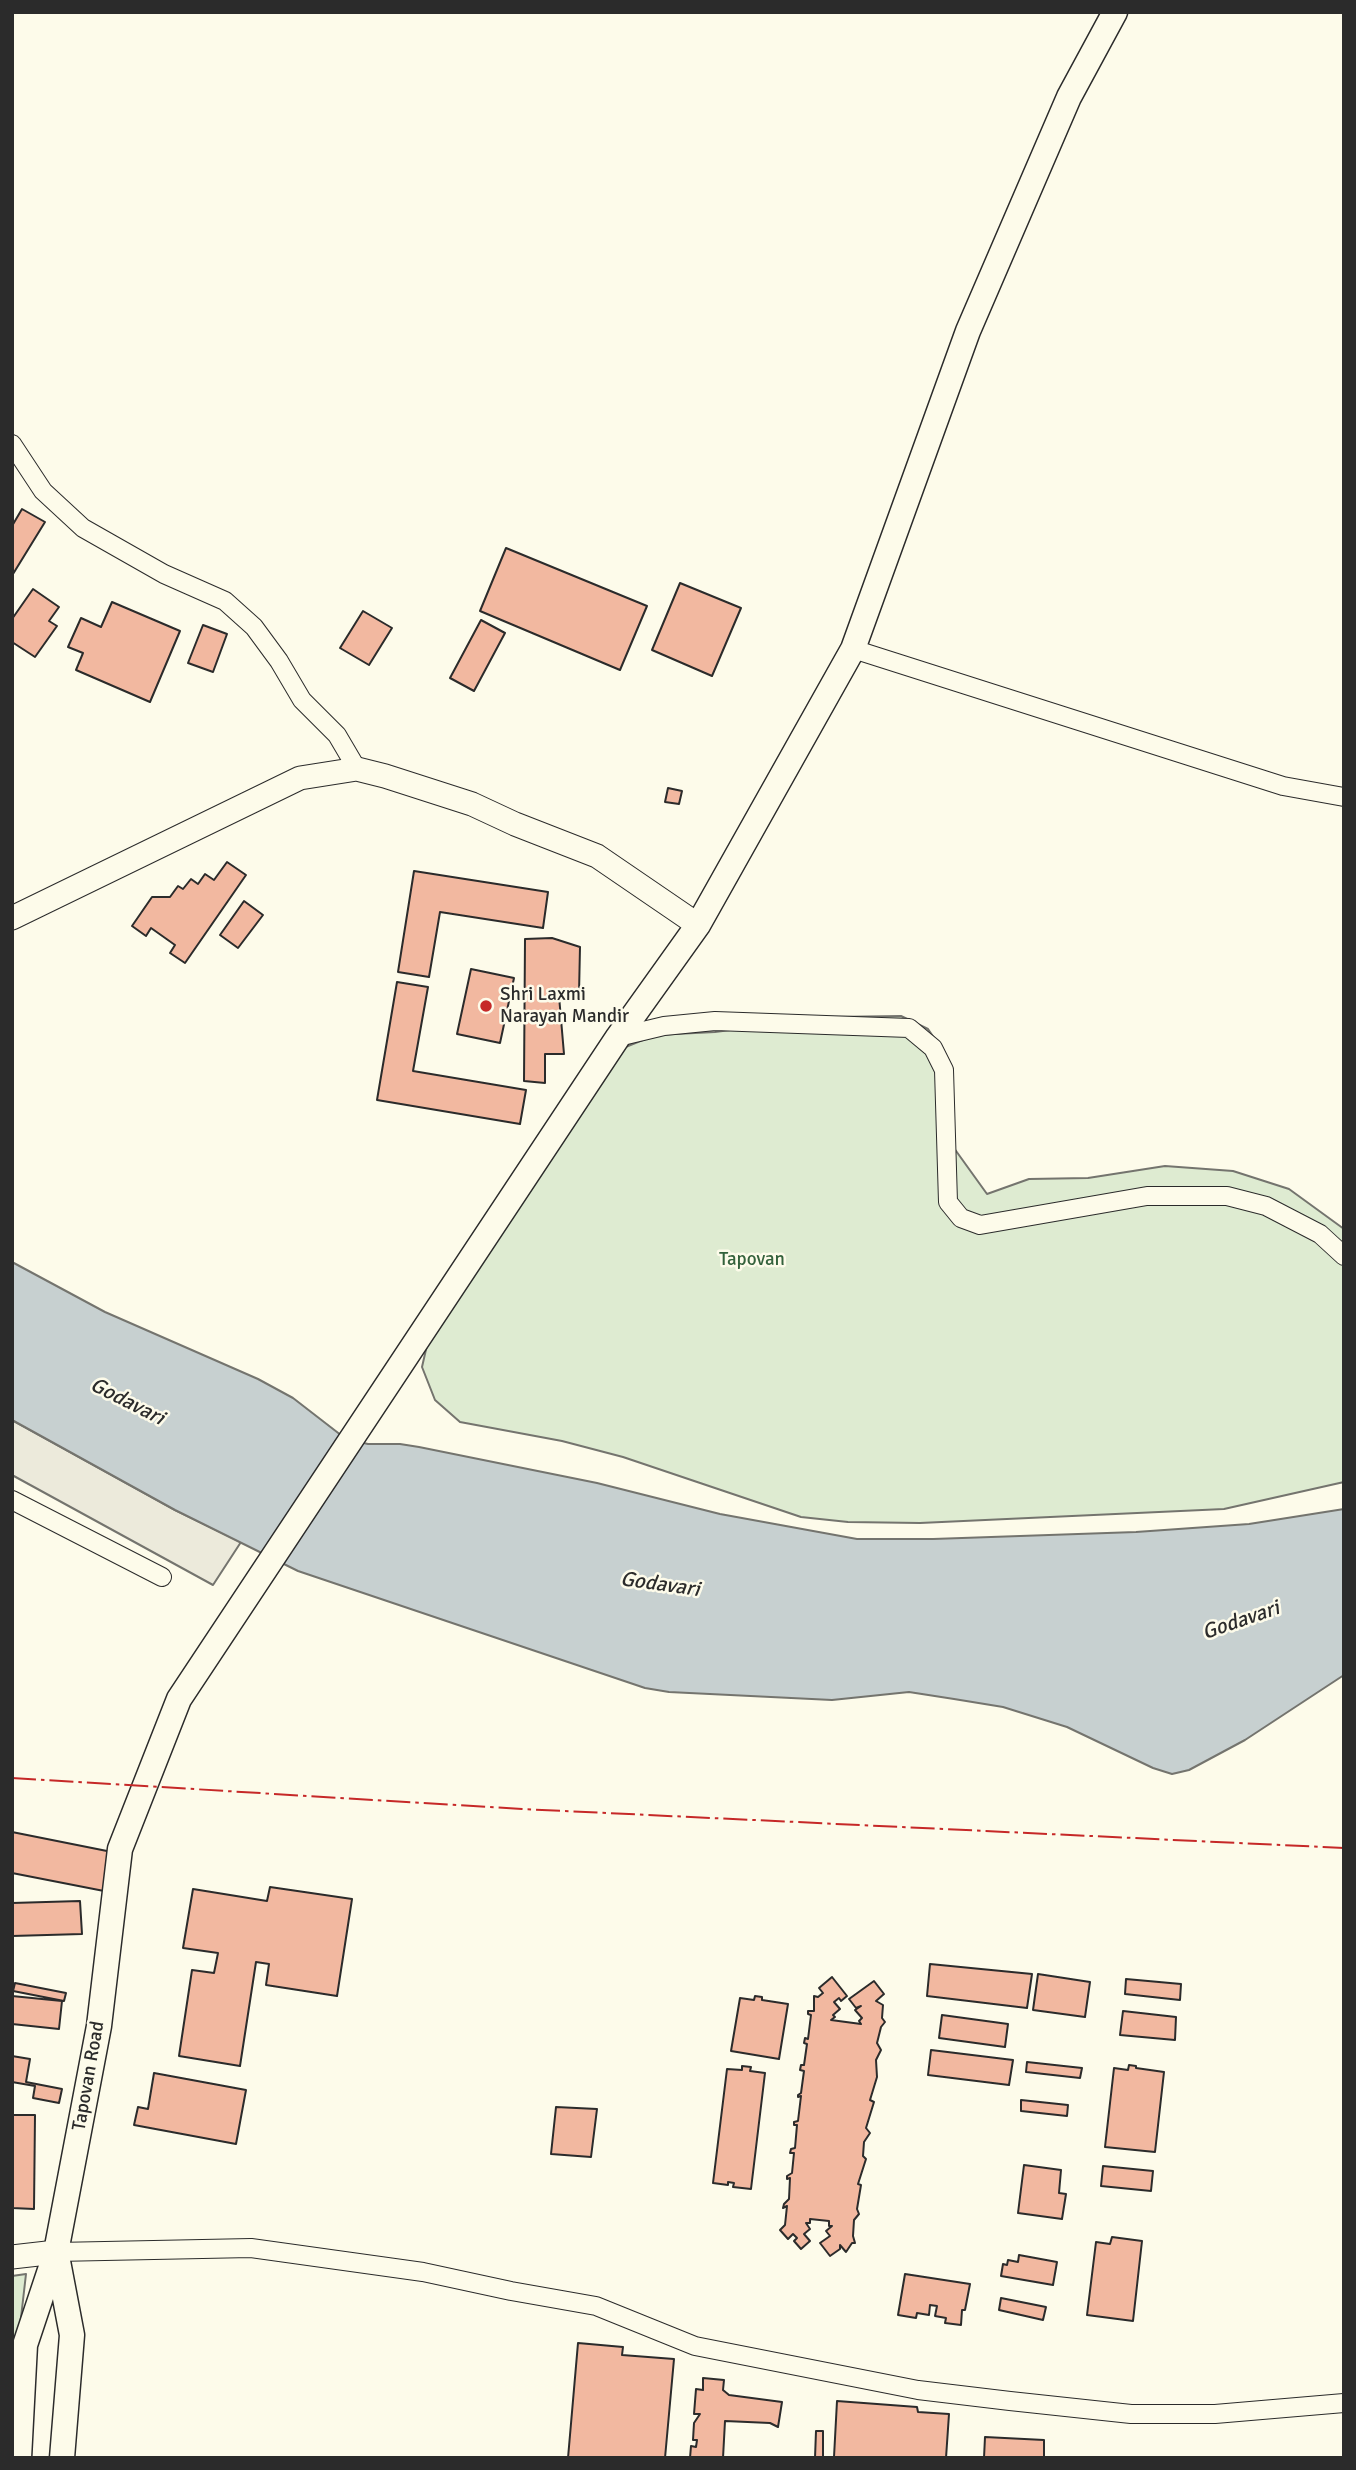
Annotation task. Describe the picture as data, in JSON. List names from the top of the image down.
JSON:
{
  "streets": {
    "main road": ["Tapovan Road"]
  },
  "water": ["Godavari"],
  "parks": ["Tapovan"],
  "places": ["Shri Laxmi Narayan Mandir"]
}
